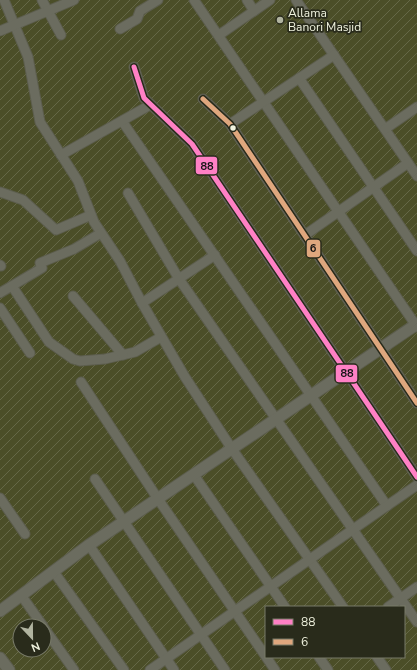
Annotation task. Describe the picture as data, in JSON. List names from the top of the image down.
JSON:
{
  "places": ["Allama Banori Masjid"],
  "lines": ["transit line 88", "transit line 6"],
  "legend": ["88", "6"],
  "north": "bottom"
}
